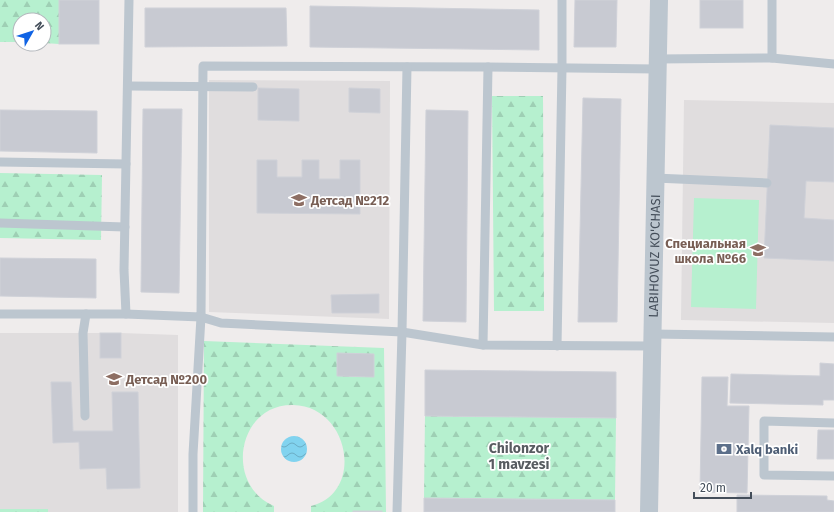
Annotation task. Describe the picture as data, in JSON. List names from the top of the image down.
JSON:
{
  "streets": {
    "street": ["LABIHOVUZ KO'CHASI"]
  },
  "districts": ["Chilonzor 1 mavzesi"],
  "places": {
    "school or university": ["Детсад №212", "Специальная школа №66", "Детсад №200"],
    "bank": ["Xalq banki"]
  },
  "scale_bar": "20 m",
  "north": "top right"
}
